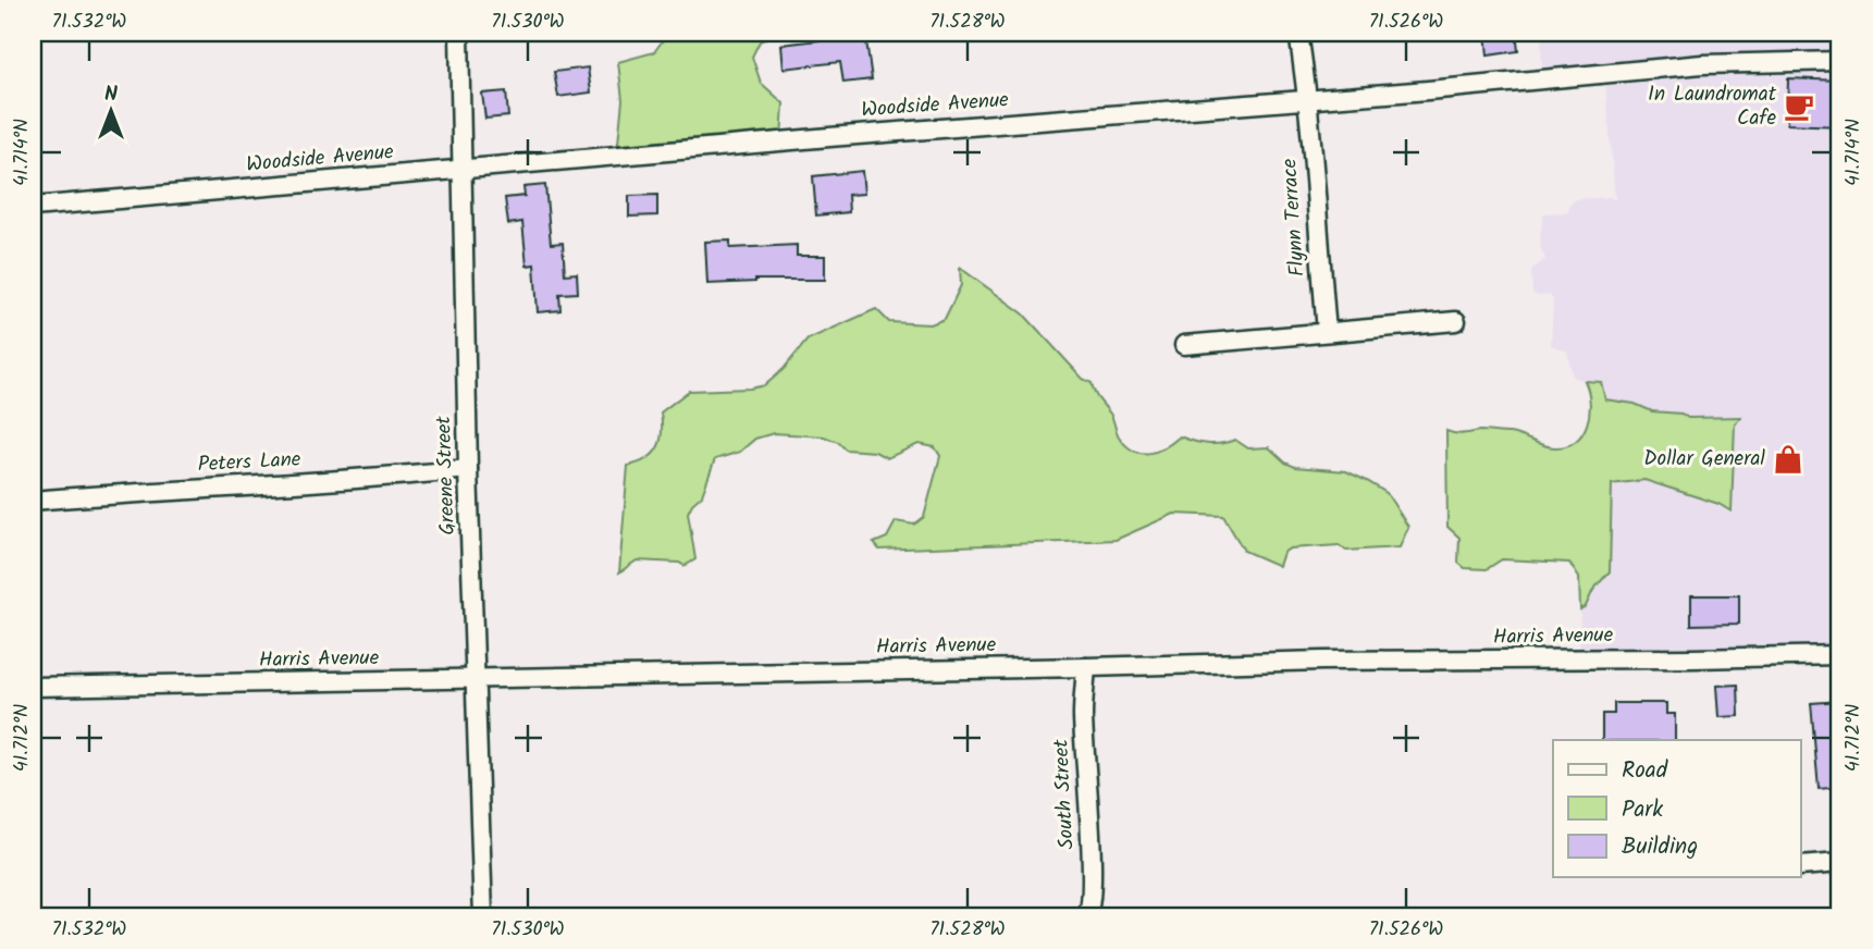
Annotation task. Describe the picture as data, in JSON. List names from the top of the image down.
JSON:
{
  "streets": {
    "street": [
      "Woodside Avenue",
      "Flynn Terrace",
      "Peters Lane",
      "Greene Street",
      "Harris Avenue",
      "South Street"
    ]
  },
  "crossings": [
    ["Woodside Avenue", "Flynn Terrace"],
    ["Woodside Avenue", "Greene Street"],
    ["Peters Lane", "Greene Street"],
    ["Greene Street", "Harris Avenue"],
    ["Harris Avenue", "South Street"]
  ],
  "places": {
    "cafe": ["In Laundromat Cafe"],
    "shop": ["Dollar General"]
  },
  "legend": ["Road", "Park", "Building"],
  "north": "top",
  "coordinates": [
    "71.532°W",
    "71.530°W",
    "71.528°W",
    "71.526°W",
    "41.714°N",
    "41.712°N"
  ]
}
